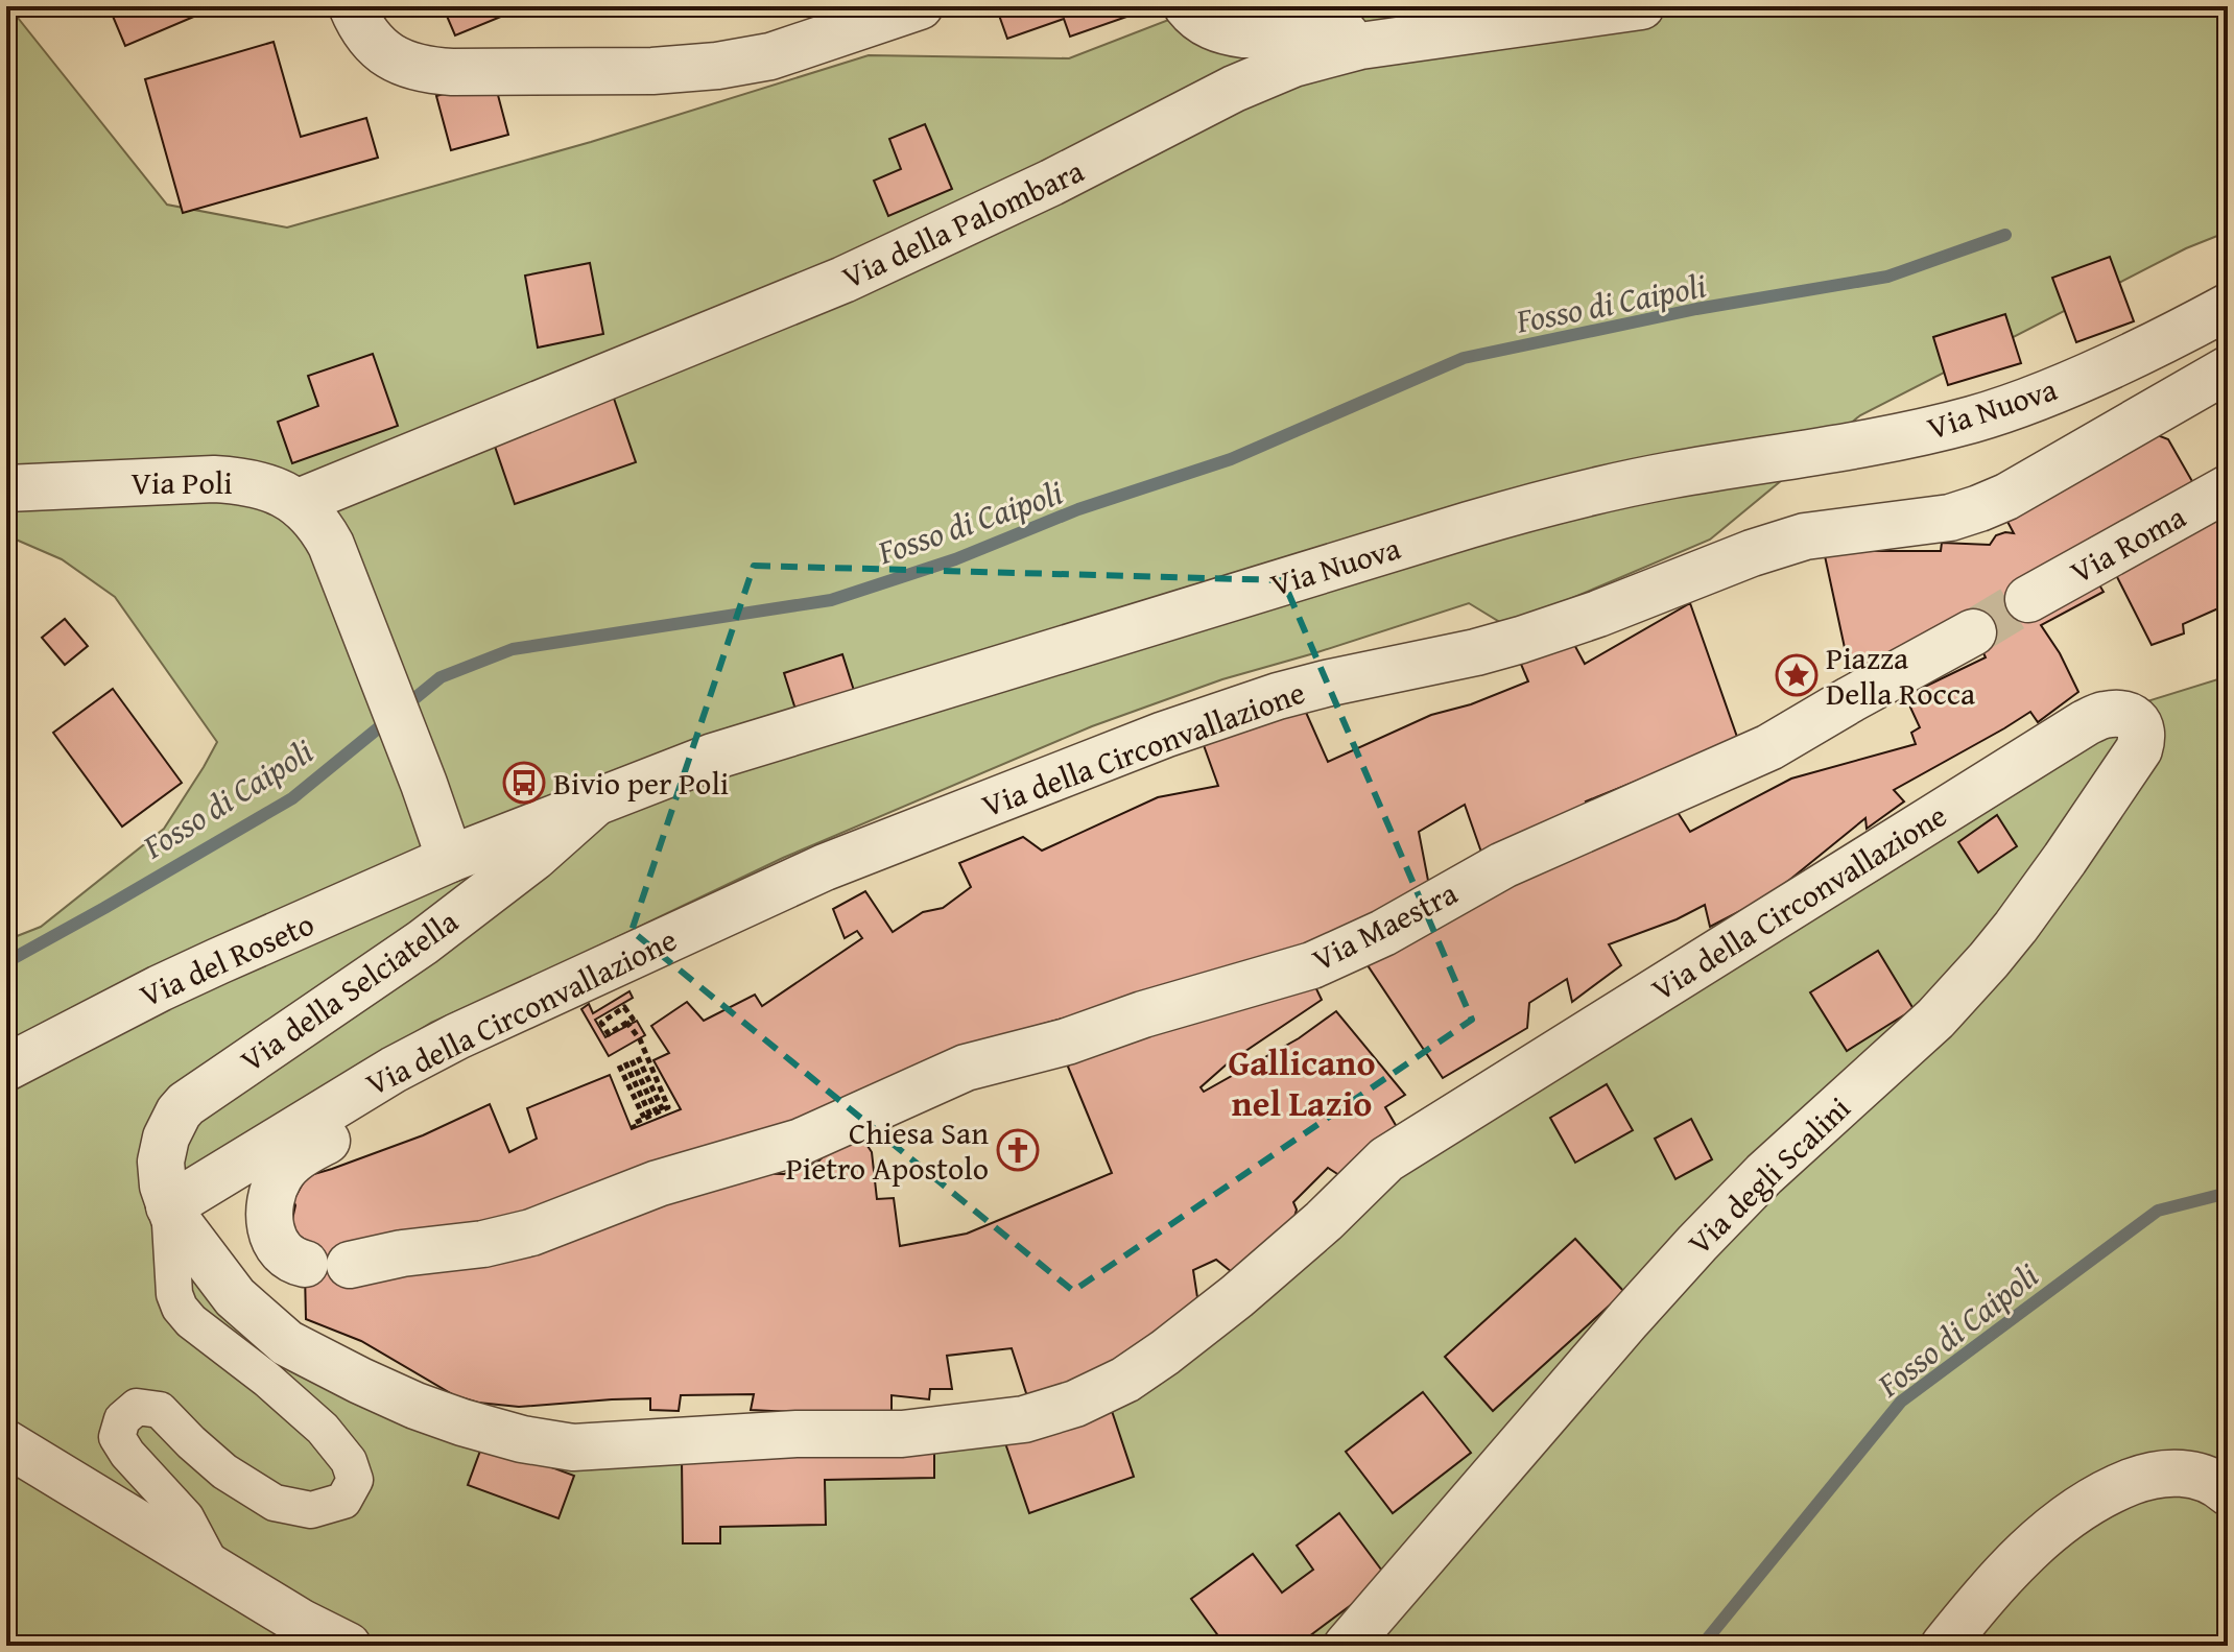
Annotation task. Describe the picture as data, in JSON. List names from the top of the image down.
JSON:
{
  "streets": {
    "street": [
      "Via della Palombara",
      "Via Nuova",
      "Via Poli",
      "Via Roma",
      "Via della Circonvallazione",
      "Via Maestra",
      "Via del Roseto",
      "Via della Selciatella",
      "Via degli Scalini"
    ]
  },
  "crossings": [
    ["Via della Palombara", "Via Poli"],
    ["Via Nuova", "Via Poli"],
    ["Via Nuova", "Via del Roseto"],
    ["Via Nuova", "Via della Selciatella"],
    ["Via Poli", "Via del Roseto"],
    ["Via della Circonvallazione", "Via della Selciatella"],
    ["Via della Circonvallazione", "Via degli Scalini"]
  ],
  "districts": ["Gallicano nel Lazio"],
  "water": ["Fosso di Caipoli"],
  "places": {
    "place": ["Piazza Della Rocca"],
    "bus stop": ["Bivio per Poli"],
    "church": ["Chiesa San Pietro Apostolo"]
  }
}
